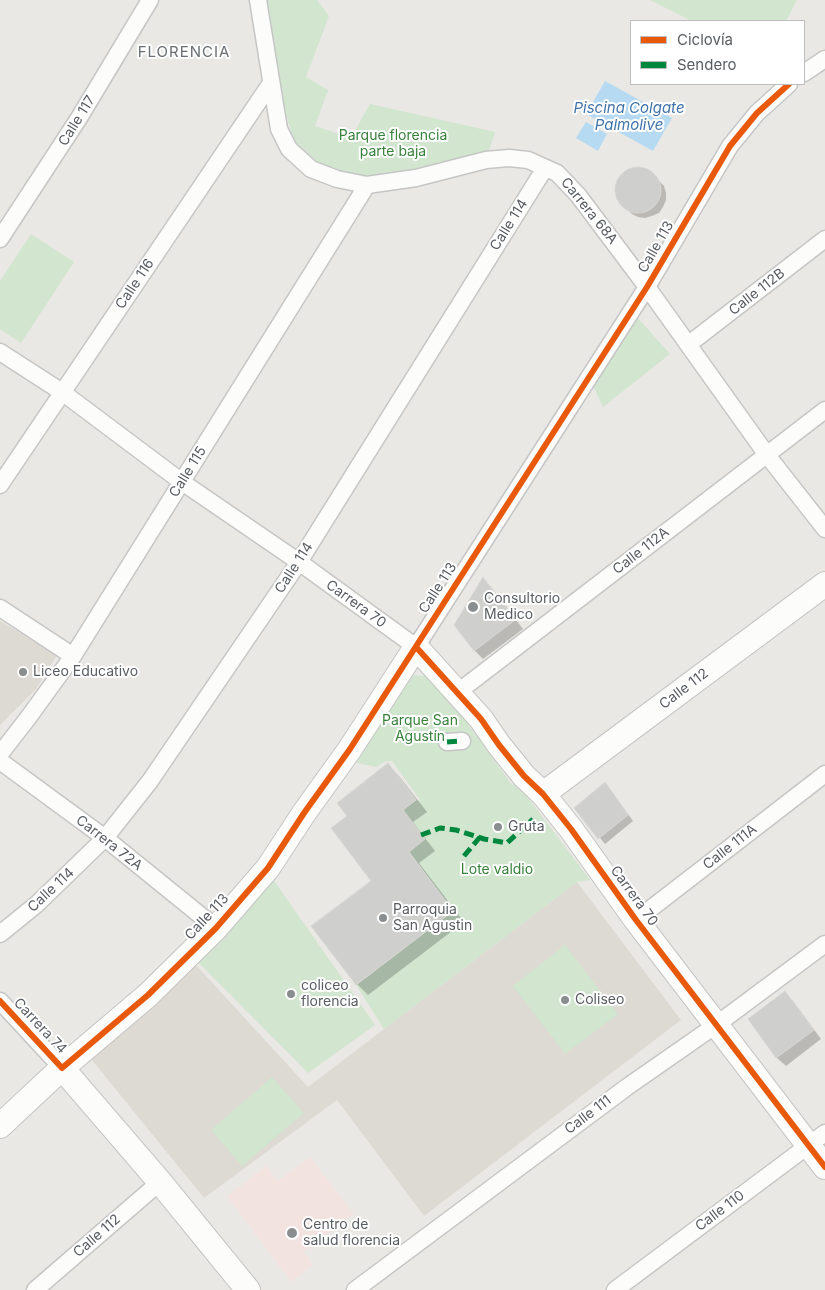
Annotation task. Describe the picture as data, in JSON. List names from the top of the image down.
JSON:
{
  "streets": {
    "street": [
      "Calle 117",
      "Carrera 68A",
      "Calle 114",
      "Calle 113",
      "Calle 116",
      "Calle 112B",
      "Calle 115",
      "Calle 112A",
      "Carrera 70",
      "Calle 112",
      "Carrera 72A",
      "Calle 111A",
      "Carrera 74",
      "Calle 111",
      "Calle 110"
    ]
  },
  "crossings": [
    ["Carrera 68A", "Calle 114"],
    ["Carrera 68A", "Calle 113"],
    ["Carrera 68A", "Calle 116"],
    ["Carrera 68A", "Calle 112B"],
    ["Carrera 68A", "Calle 115"],
    ["Carrera 68A", "Calle 112A"],
    ["Calle 114", "Carrera 70"],
    ["Calle 114", "Carrera 72A"],
    ["Calle 113", "Carrera 70"],
    ["Calle 113", "Carrera 72A"],
    ["Calle 113", "Carrera 74"],
    ["Calle 116", "Carrera 70"],
    ["Calle 115", "Carrera 70"],
    ["Calle 112A", "Carrera 70"],
    ["Carrera 70", "Calle 112"],
    ["Carrera 70", "Calle 111A"],
    ["Carrera 70", "Calle 111"],
    ["Carrera 70", "Calle 110"],
    ["Calle 112", "Carrera 74"]
  ],
  "districts": ["FLORENCIA"],
  "water": ["Piscina Colgate Palmolive"],
  "parks": ["Parque florencia parte baja", "Parque San Agustín", "Lote valdio"],
  "places": [
    "Consultorio Medico",
    "Liceo Educativo",
    "Gruta",
    "Parroquia San Agustin",
    "coliceo florencia",
    "Coliseo",
    "Centro de salud florencia"
  ],
  "legend": ["Ciclovía", "Sendero"]
}
